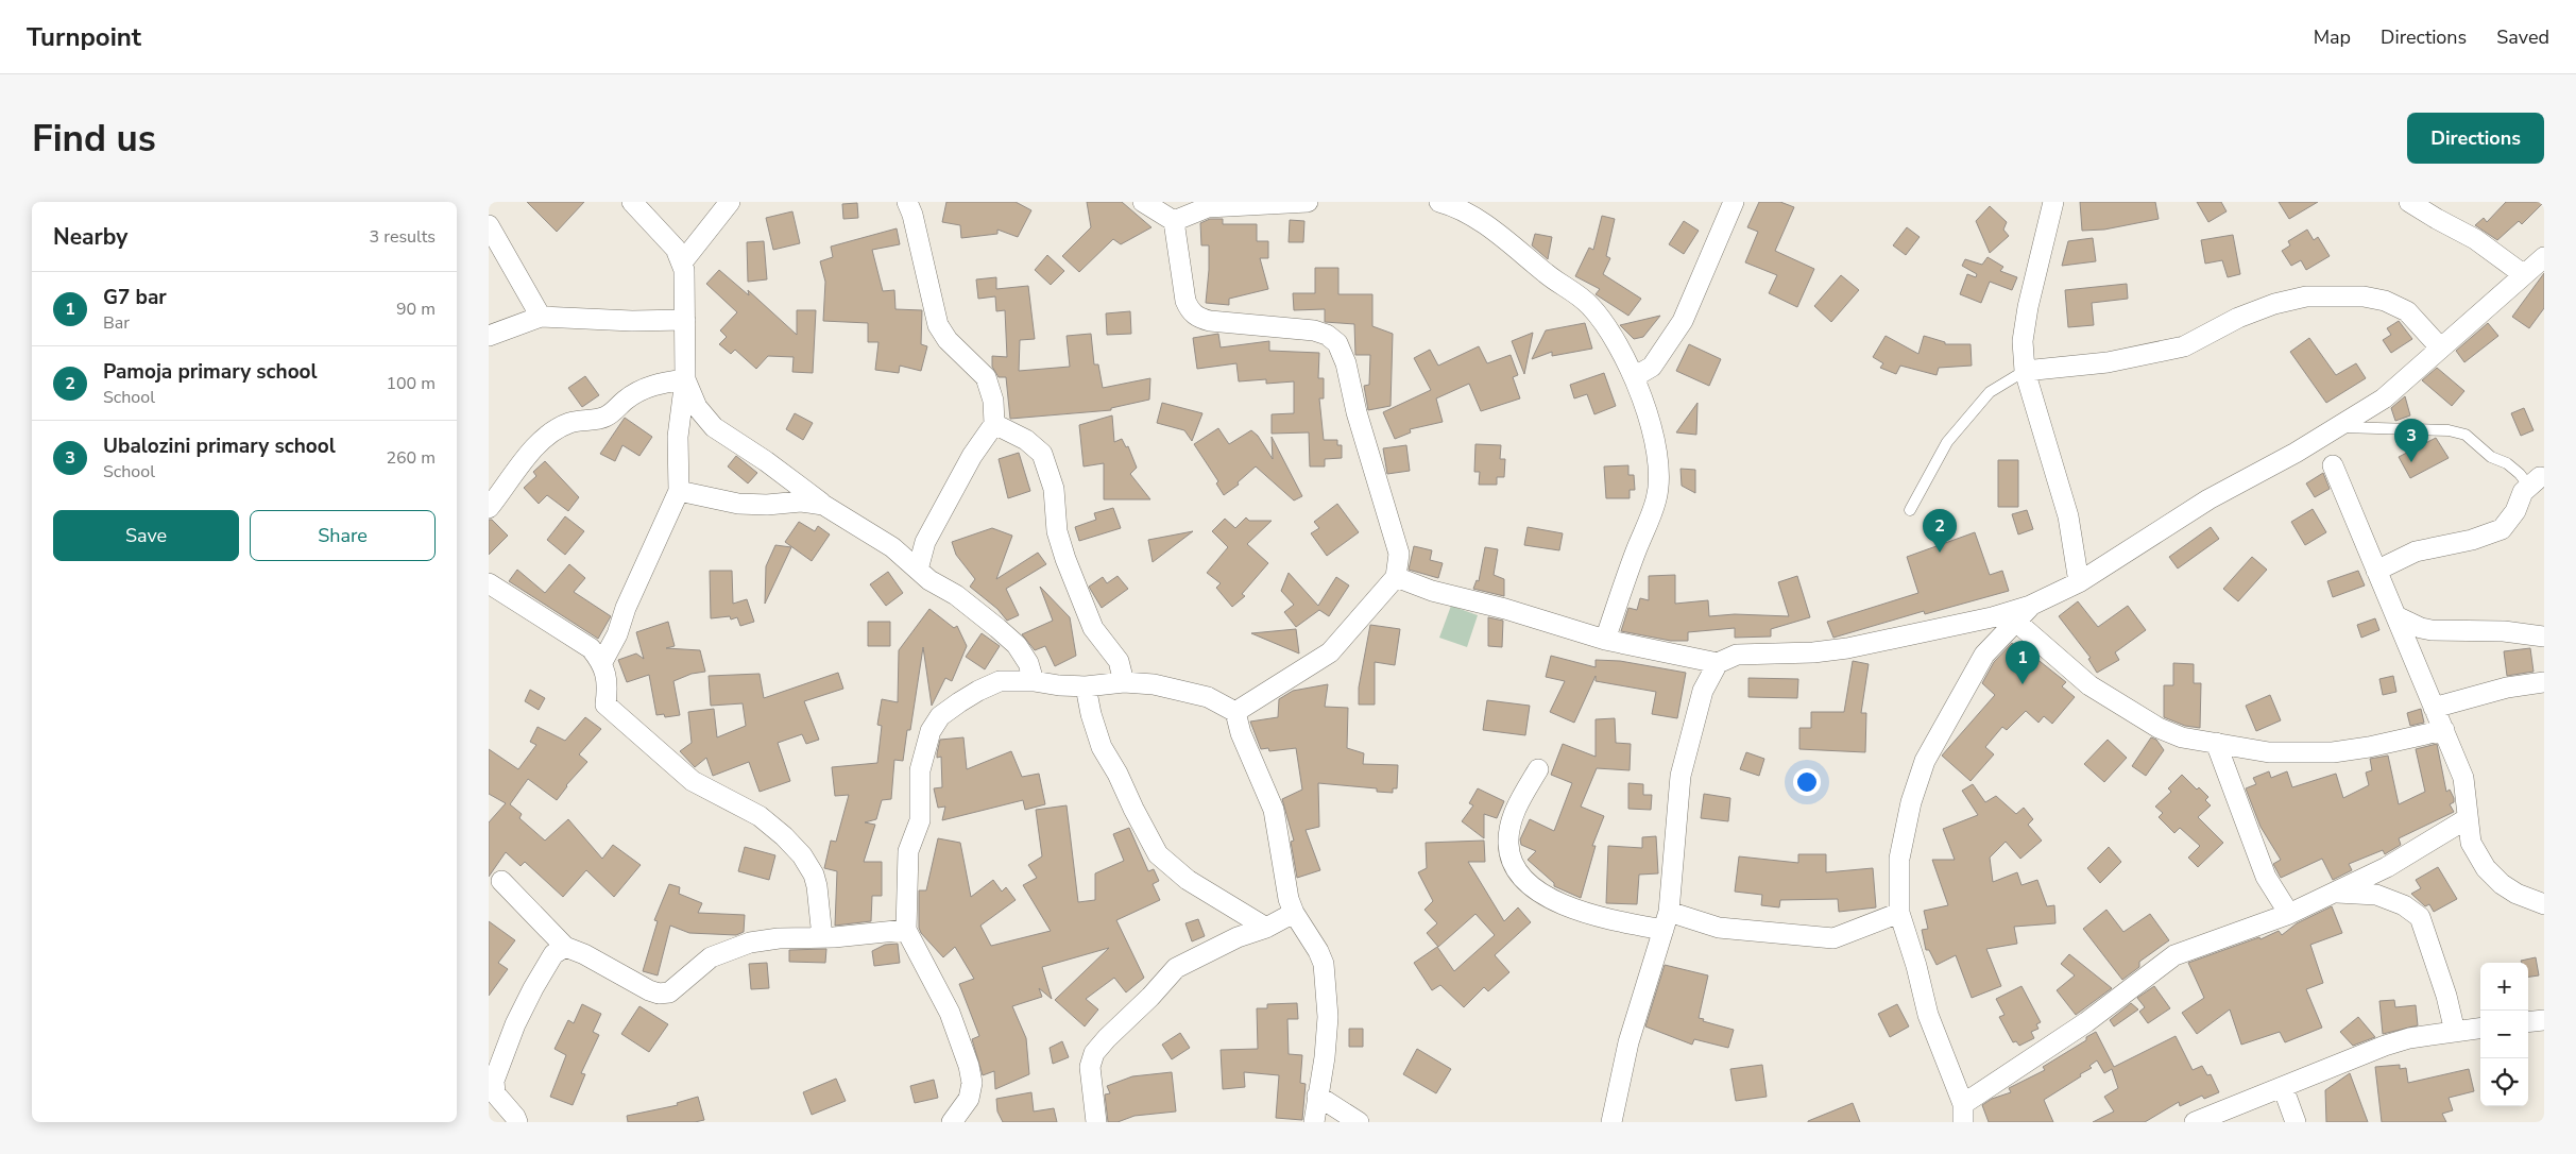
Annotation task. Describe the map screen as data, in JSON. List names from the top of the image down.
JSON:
{
  "page": {
    "header": "Turnpoint",
    "nav": ["Map", "Directions", "Saved"],
    "buttons": [
      "Directions",
      ["Save", "Share"]
    ],
    "title": "Find us",
    "heading": ["Nearby", "3 results"],
    "list": [
      {
        "mark": "1",
        "name": "G7 bar",
        "note": "Bar",
        "value": "90 m"
      },
      {
        "mark": "2",
        "name": "Pamoja primary school",
        "note": "School",
        "value": "100 m"
      },
      {
        "mark": "3",
        "name": "Ubalozini primary school",
        "note": "School",
        "value": "260 m"
      }
    ],
    "pins": ["3", "2", "1"],
    "map_buttons": ["+", "−"]
  }
}
